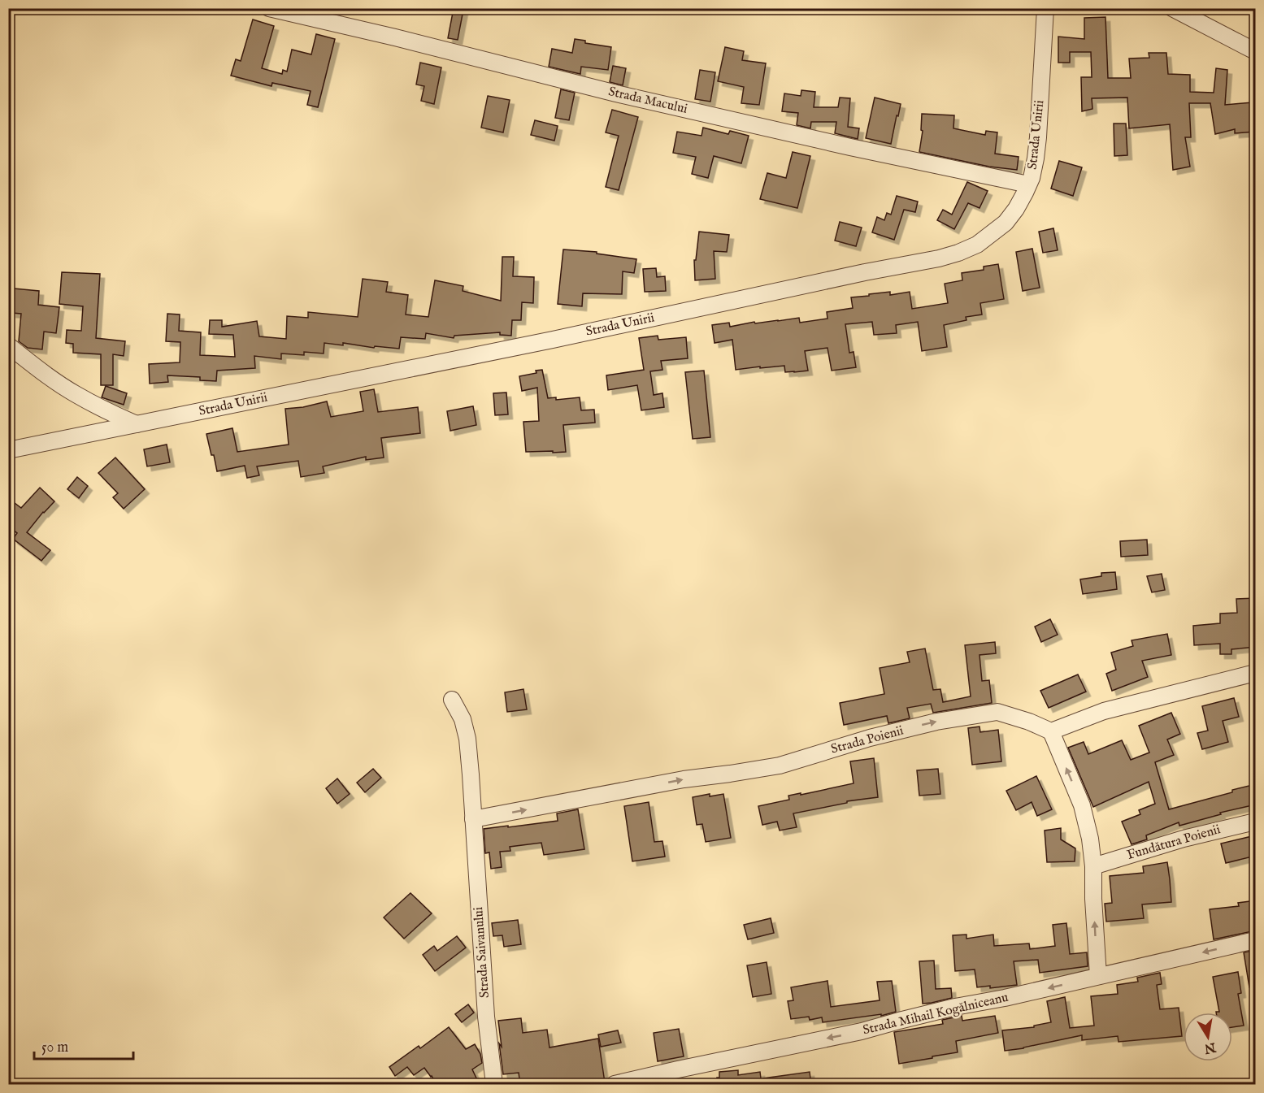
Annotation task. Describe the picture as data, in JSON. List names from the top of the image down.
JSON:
{
  "streets": {
    "street": [
      "Strada Macului",
      "Strada Unirii",
      "Strada Poienii",
      "Fundătura Poienii",
      "Strada Saivanului",
      "Strada Mihail Kogălniceanu"
    ]
  },
  "crossings": [
    ["Strada Macului", "Strada Unirii"],
    ["Strada Poienii", "Strada Saivanului"]
  ],
  "one_way": ["Strada Poienii", "Strada Mihail Kogălniceanu"],
  "scale_bar": "50 m",
  "north": "bottom"
}
